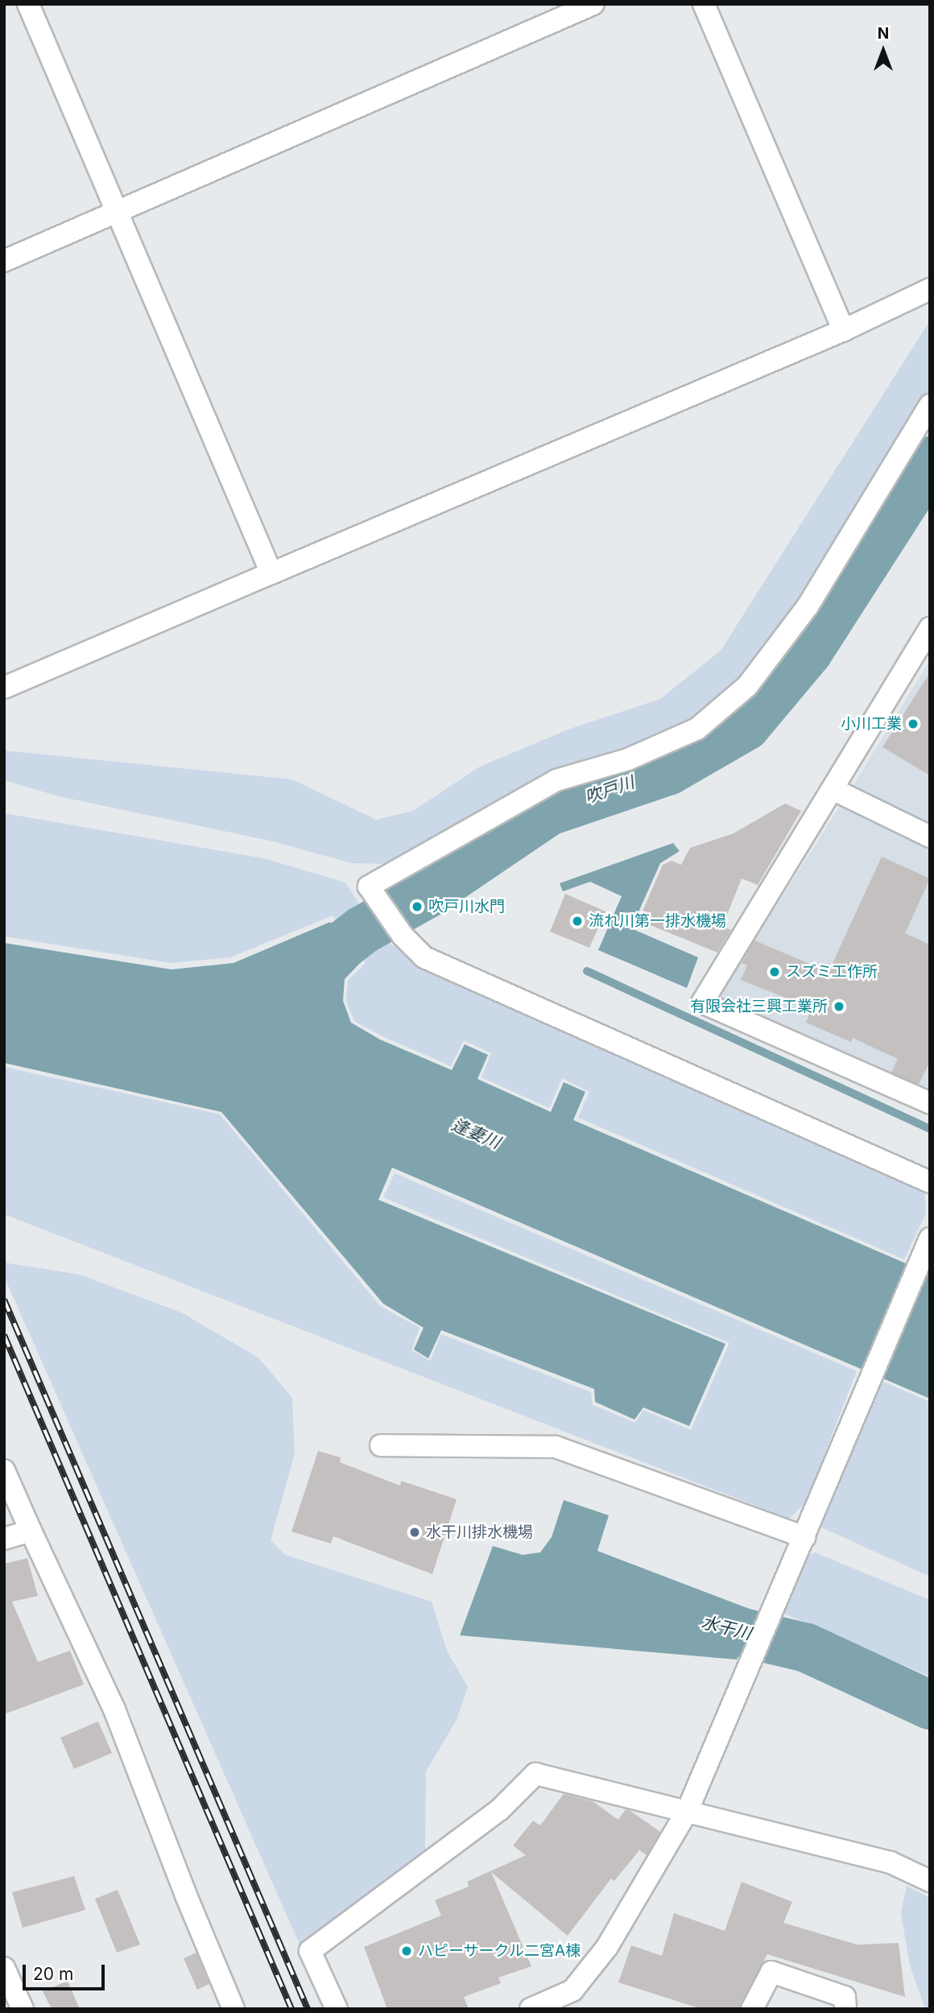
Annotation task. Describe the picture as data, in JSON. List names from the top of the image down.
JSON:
{
  "water": ["吹戸川", "逢妻川", "水干川"],
  "places": [
    "小川工業",
    "吹戸川水門",
    "流れ川第一排水機場",
    "スズミ工作所",
    "有限会社三興工業所",
    "水干川排水機場",
    "ハピーサークル二宮A棟"
  ],
  "scale_bar": "20 m",
  "north": "top"
}
